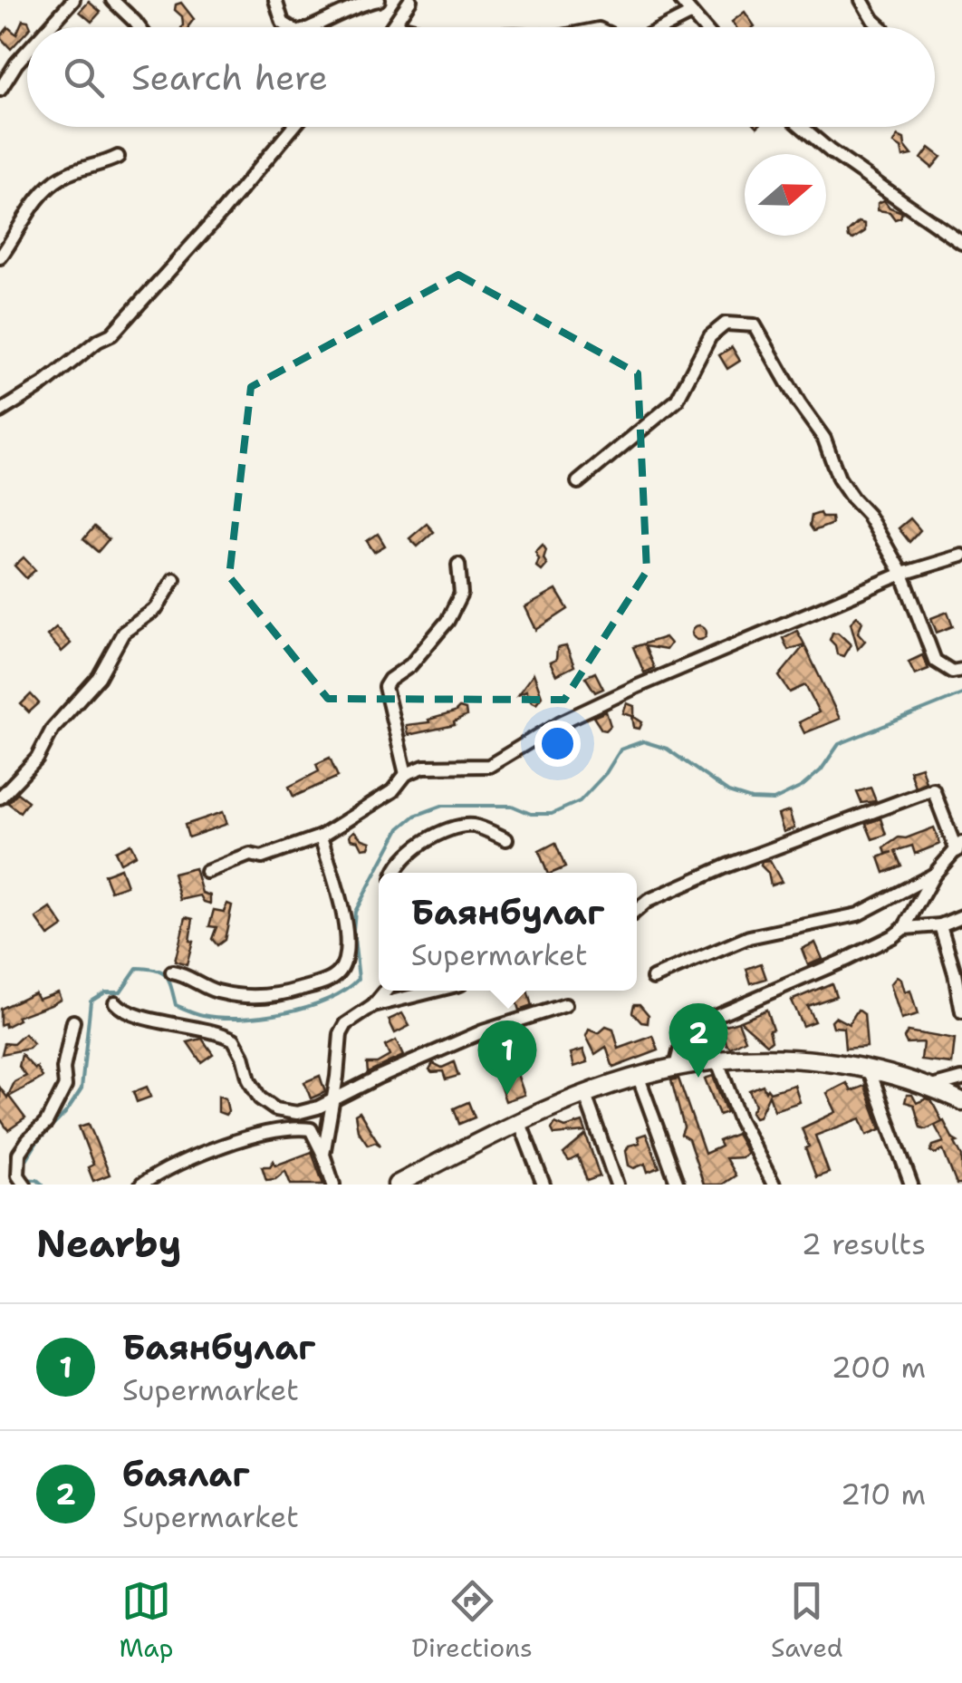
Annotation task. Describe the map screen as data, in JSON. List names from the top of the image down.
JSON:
{
  "north": "right",
  "page": {
    "search": "Search here",
    "popup": ["Баянбулаг", "Supermarket"],
    "pins": ["2", "1"],
    "heading": ["Nearby", "2 results"],
    "list": [
      {
        "mark": "1",
        "name": "Баянбулаг",
        "note": "Supermarket",
        "value": "200 m"
      },
      {
        "mark": "2",
        "name": "баялаг",
        "note": "Supermarket",
        "value": "210 m"
      }
    ],
    "nav": ["Map", "Directions", "Saved"]
  }
}
